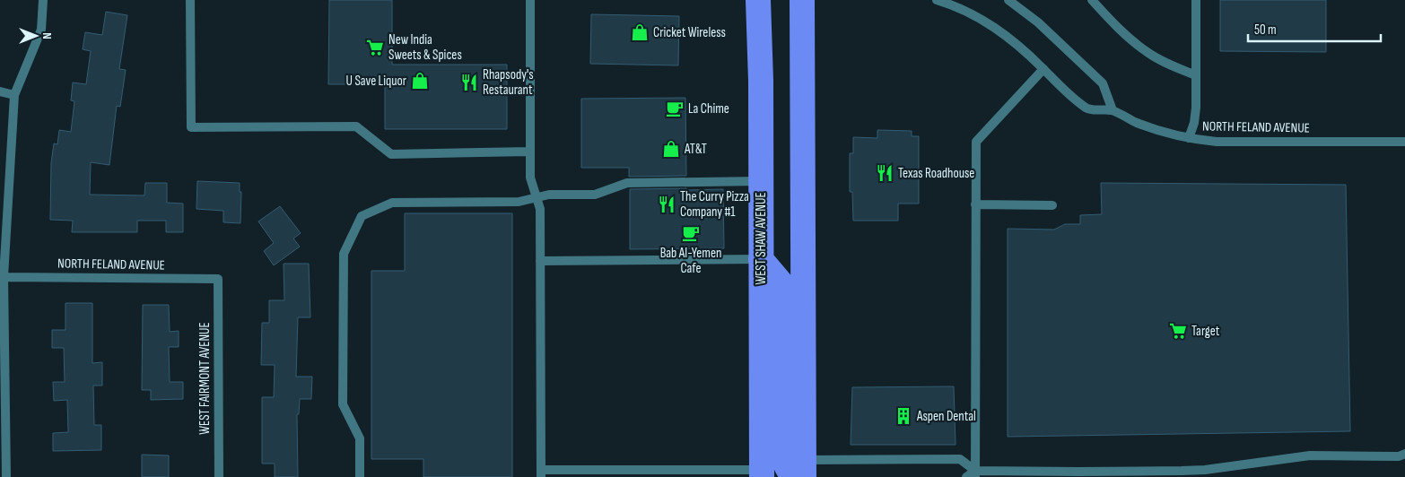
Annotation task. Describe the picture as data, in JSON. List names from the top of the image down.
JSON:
{
  "streets": {
    "main road": ["WEST SHAW AVENUE"],
    "street": ["NORTH FELAND AVENUE", "WEST FAIRMONT AVENUE"]
  },
  "crossings": [
    ["NORTH FELAND AVENUE", "WEST FAIRMONT AVENUE"]
  ],
  "places": {
    "shop": ["Cricket Wireless", "U Save Liquor", "AT&T"],
    "supermarket": ["New India Sweets & Spices", "Target"],
    "restaurant": ["Rhapsody's Restaurant", "Texas Roadhouse", "The Curry Pizza Company #1"],
    "cafe": ["La Chime", "Bab Al-Yemen Cafe"],
    "building": ["Aspen Dental"]
  },
  "scale_bar": "50 m",
  "north": "right"
}
